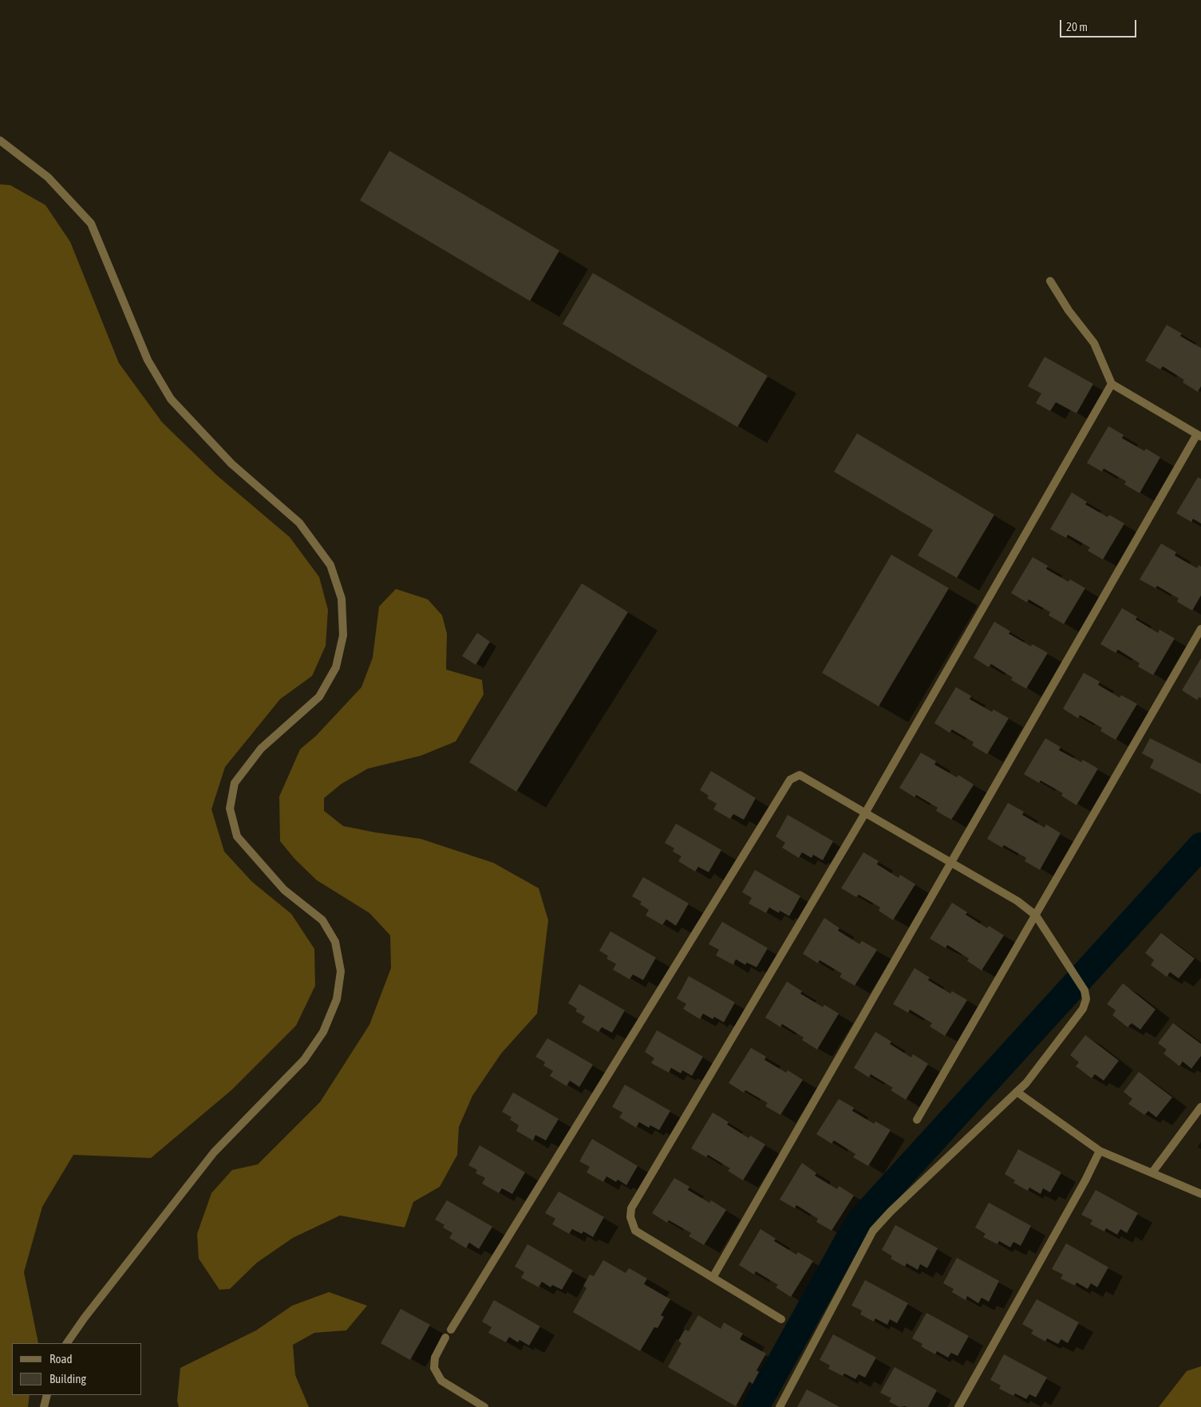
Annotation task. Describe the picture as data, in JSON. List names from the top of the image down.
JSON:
{
  "legend": ["Road", "Building"],
  "scale_bar": "20 m"
}
